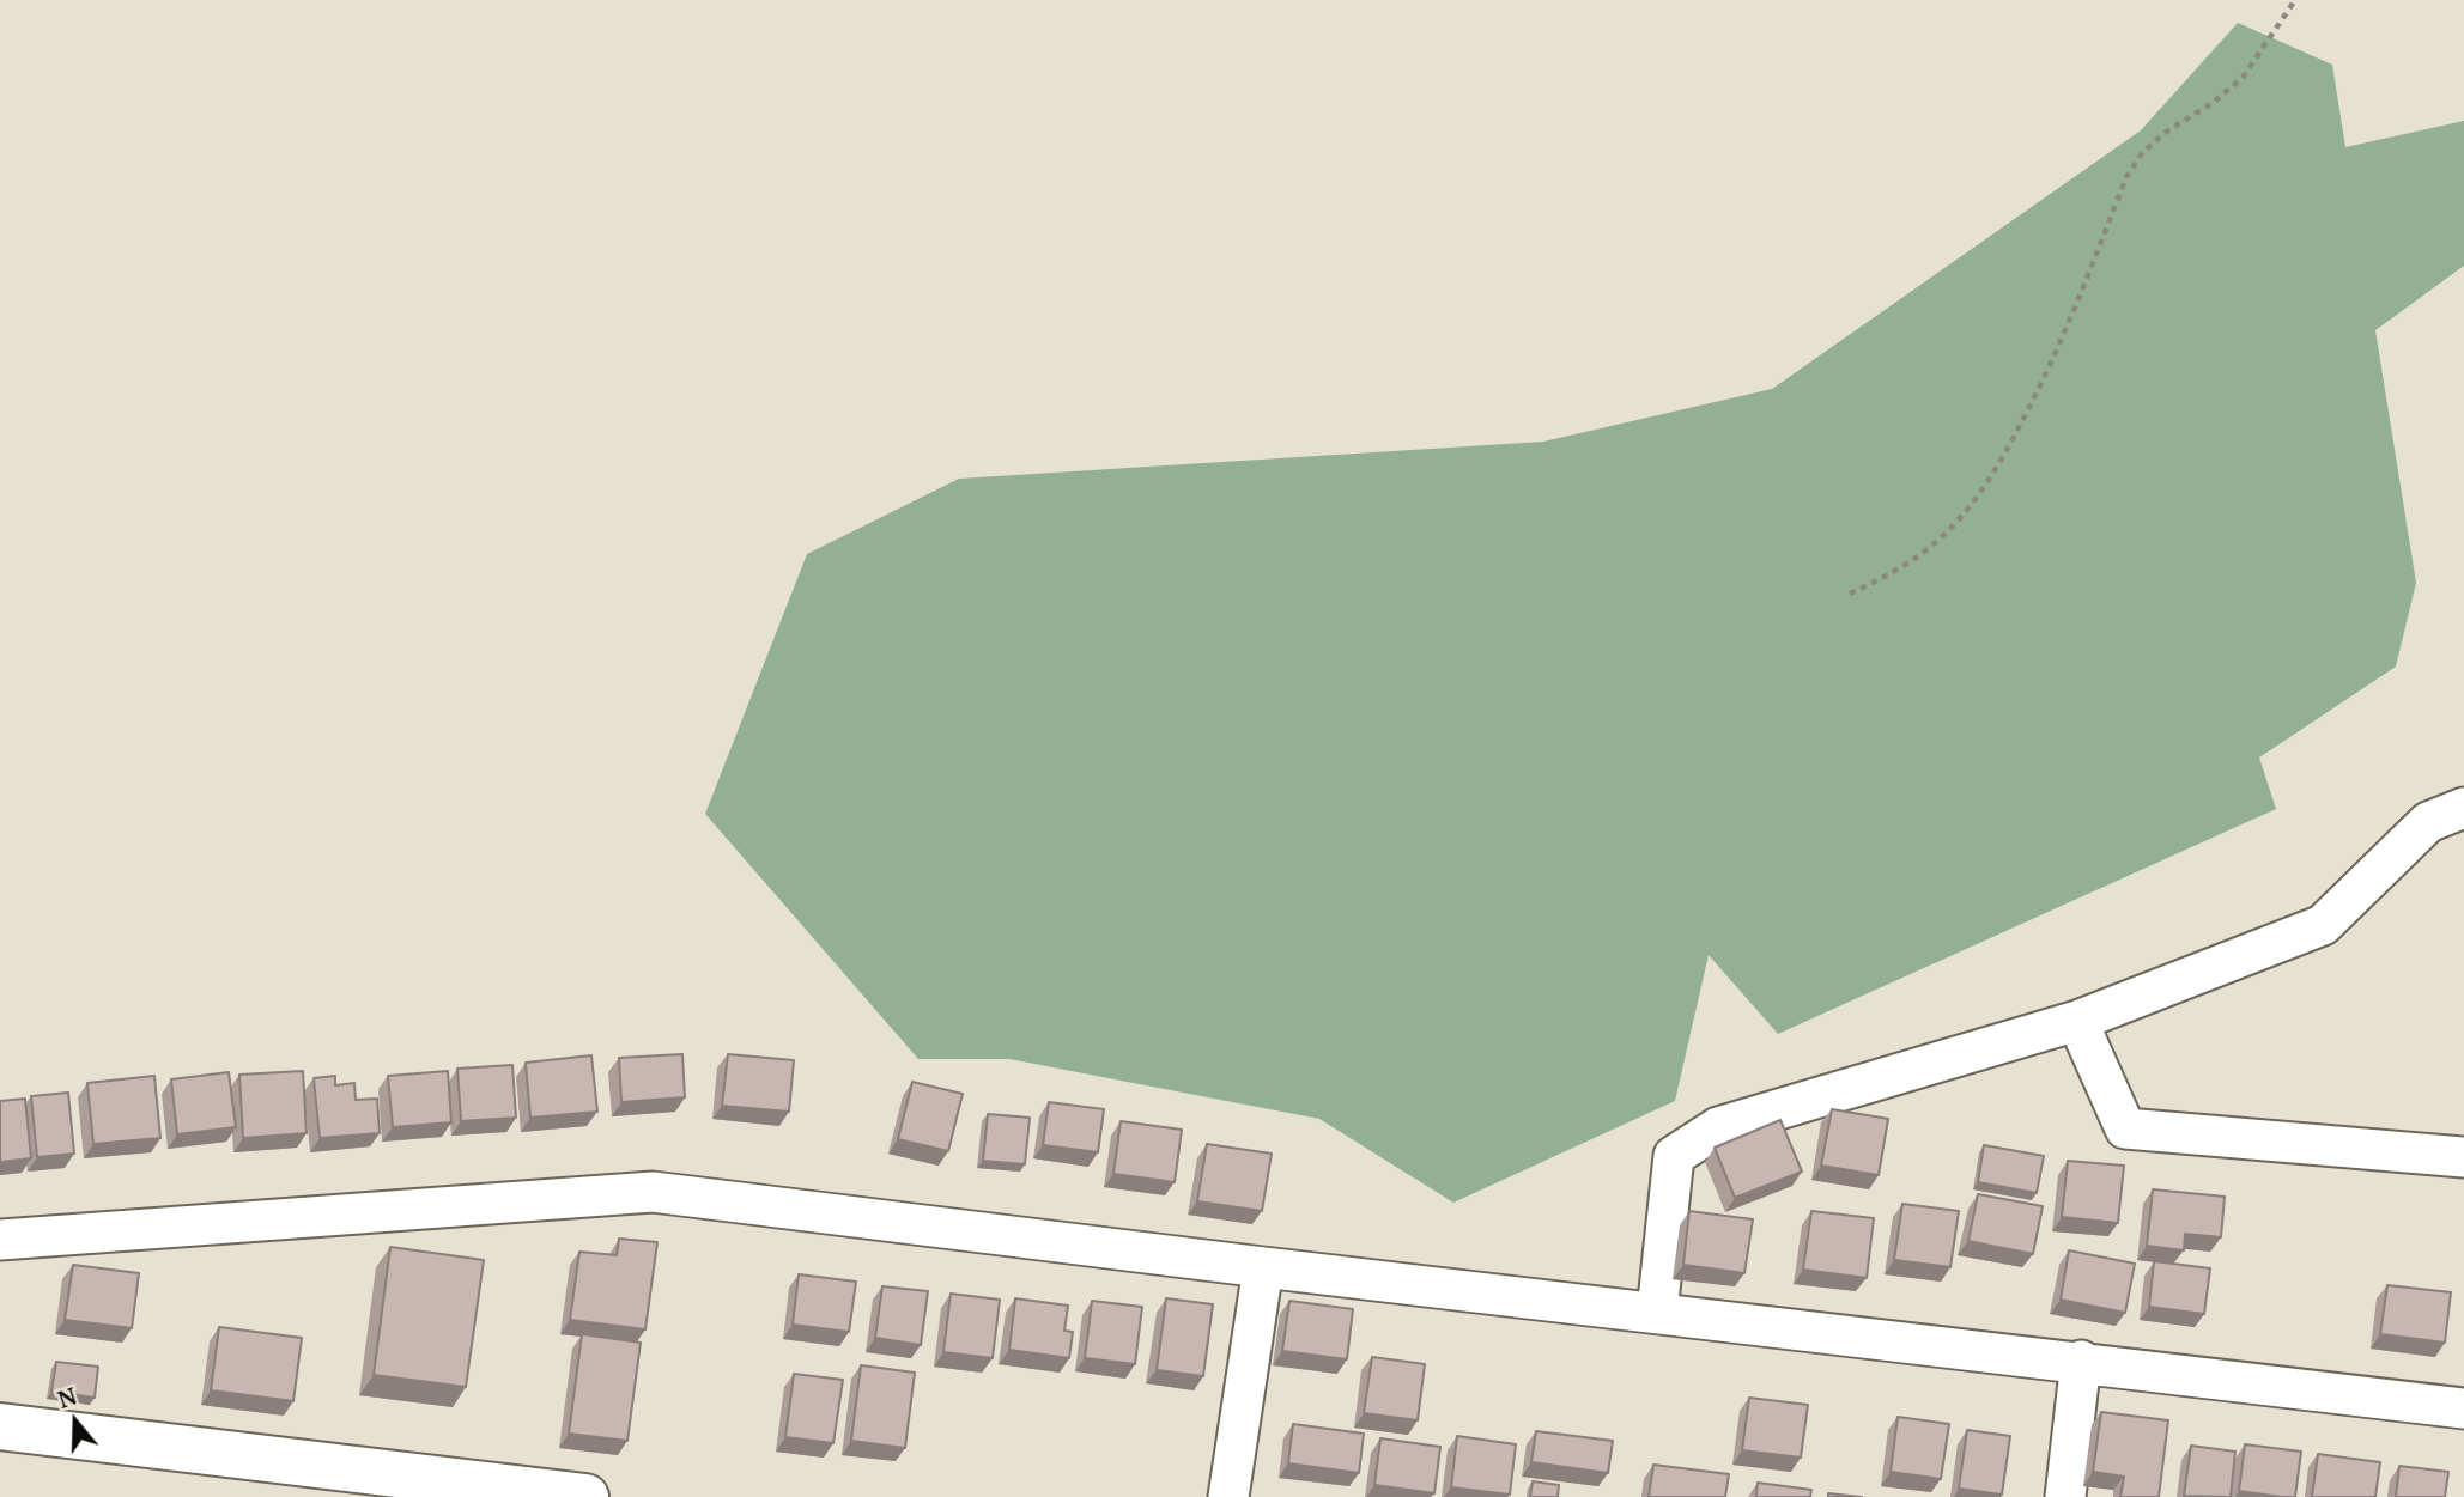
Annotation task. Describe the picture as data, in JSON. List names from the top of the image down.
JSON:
{
  "north": "top"
}
